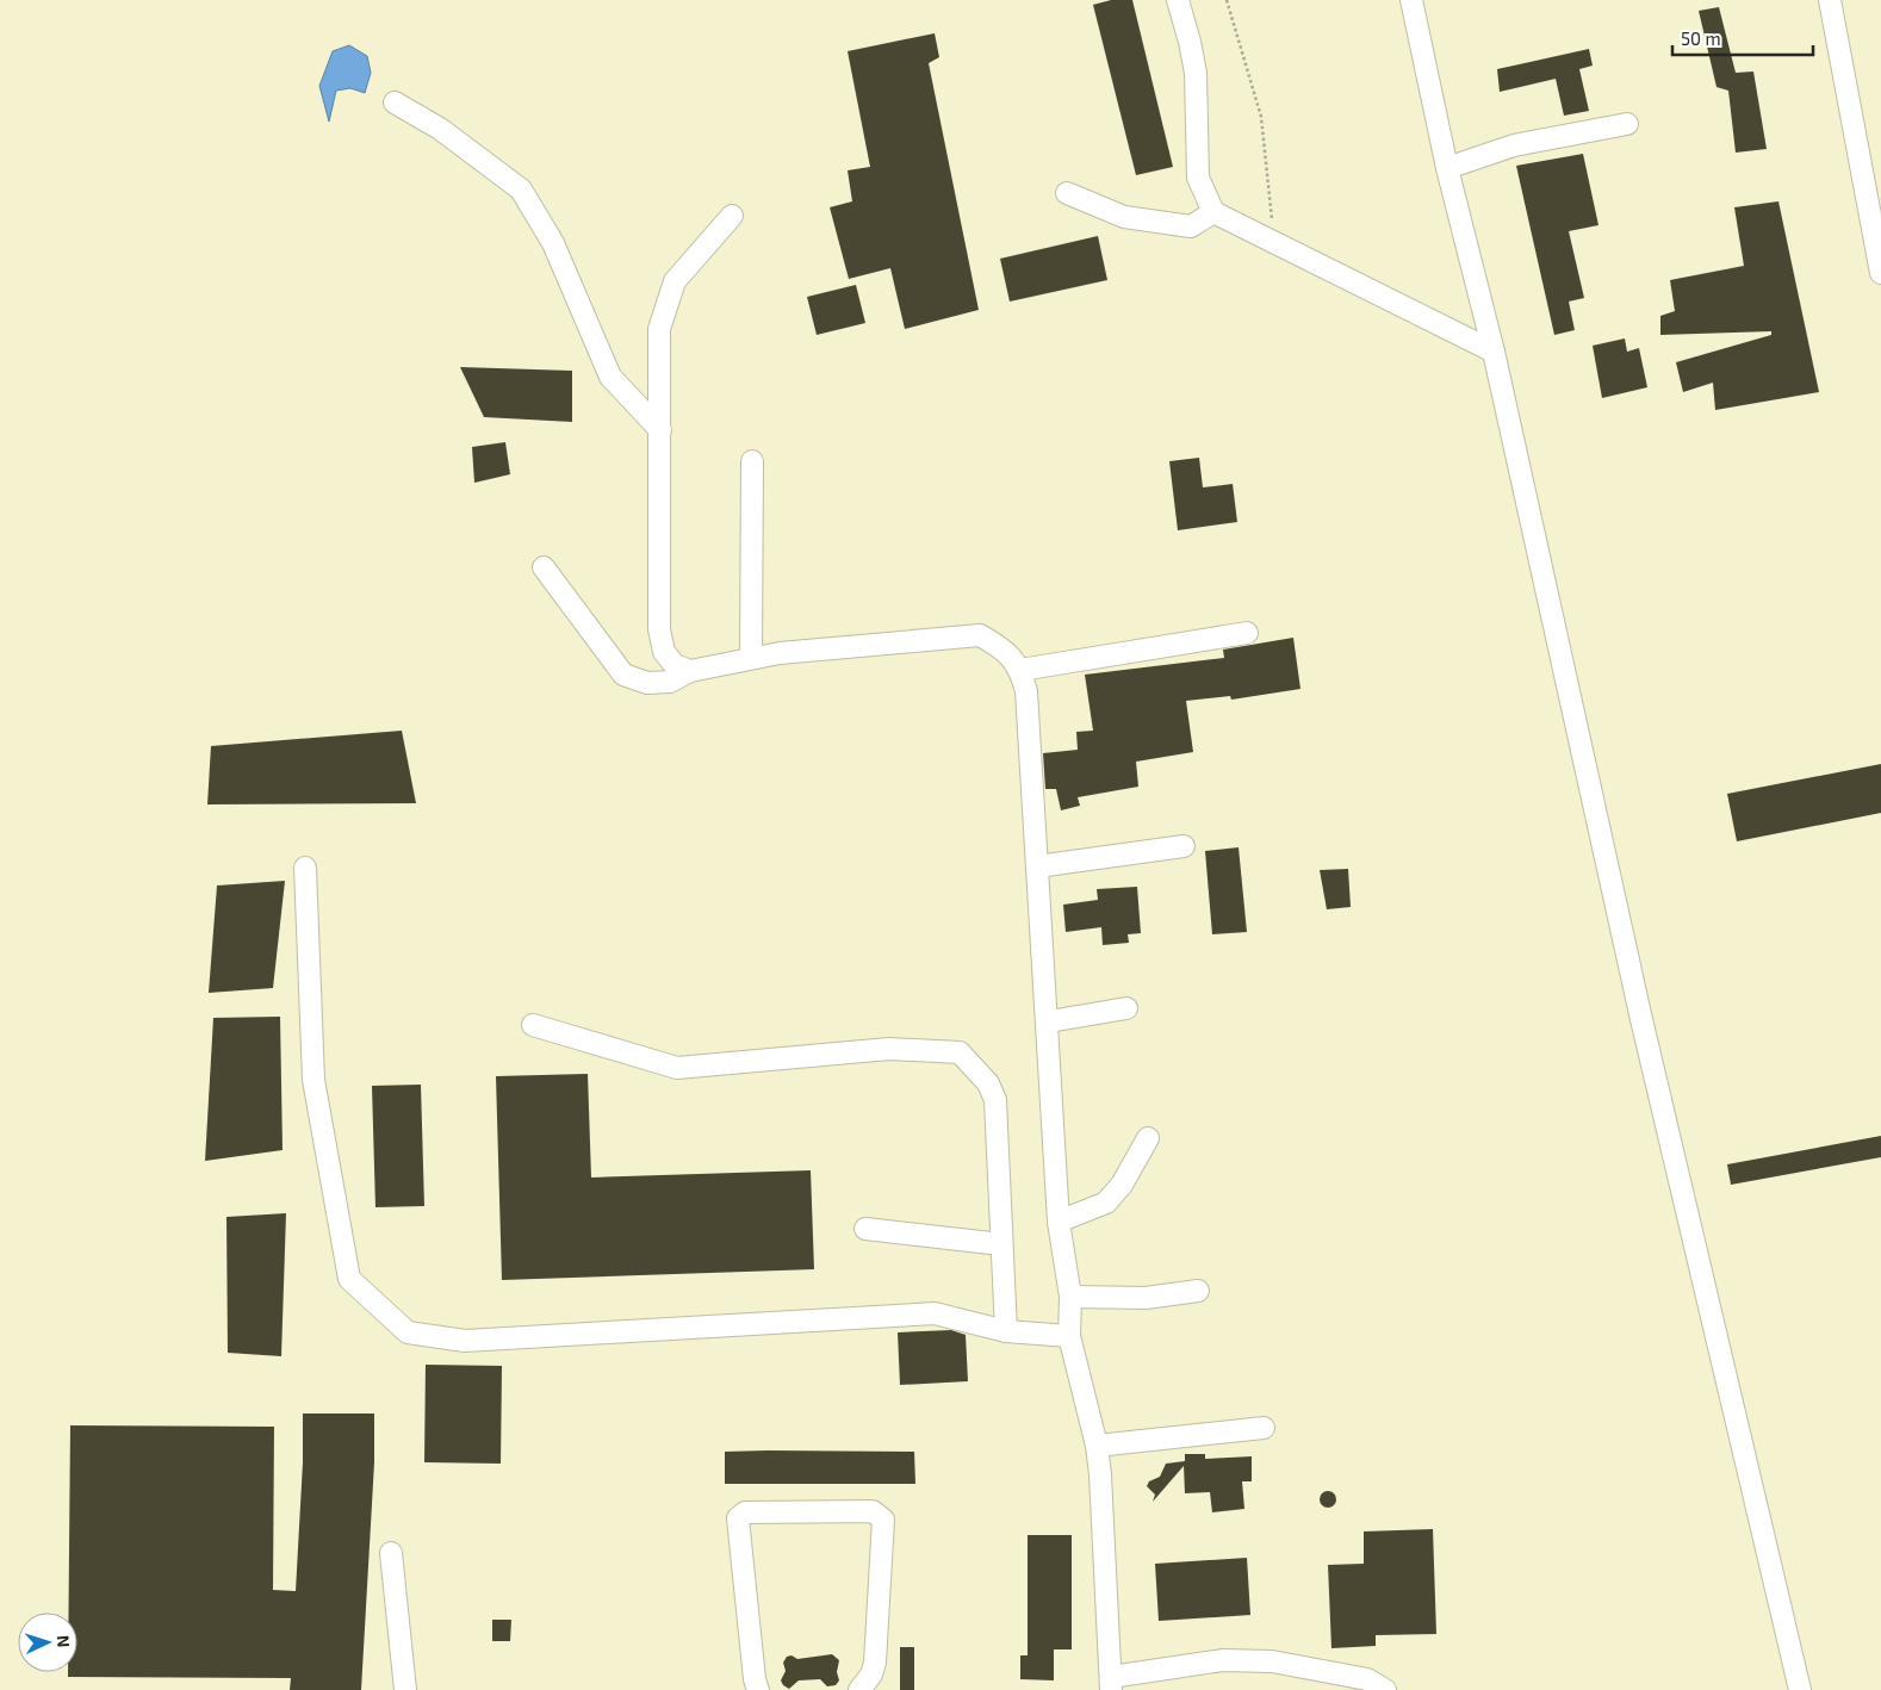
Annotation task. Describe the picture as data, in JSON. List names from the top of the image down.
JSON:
{
  "scale_bar": "50 m",
  "north": "right"
}
